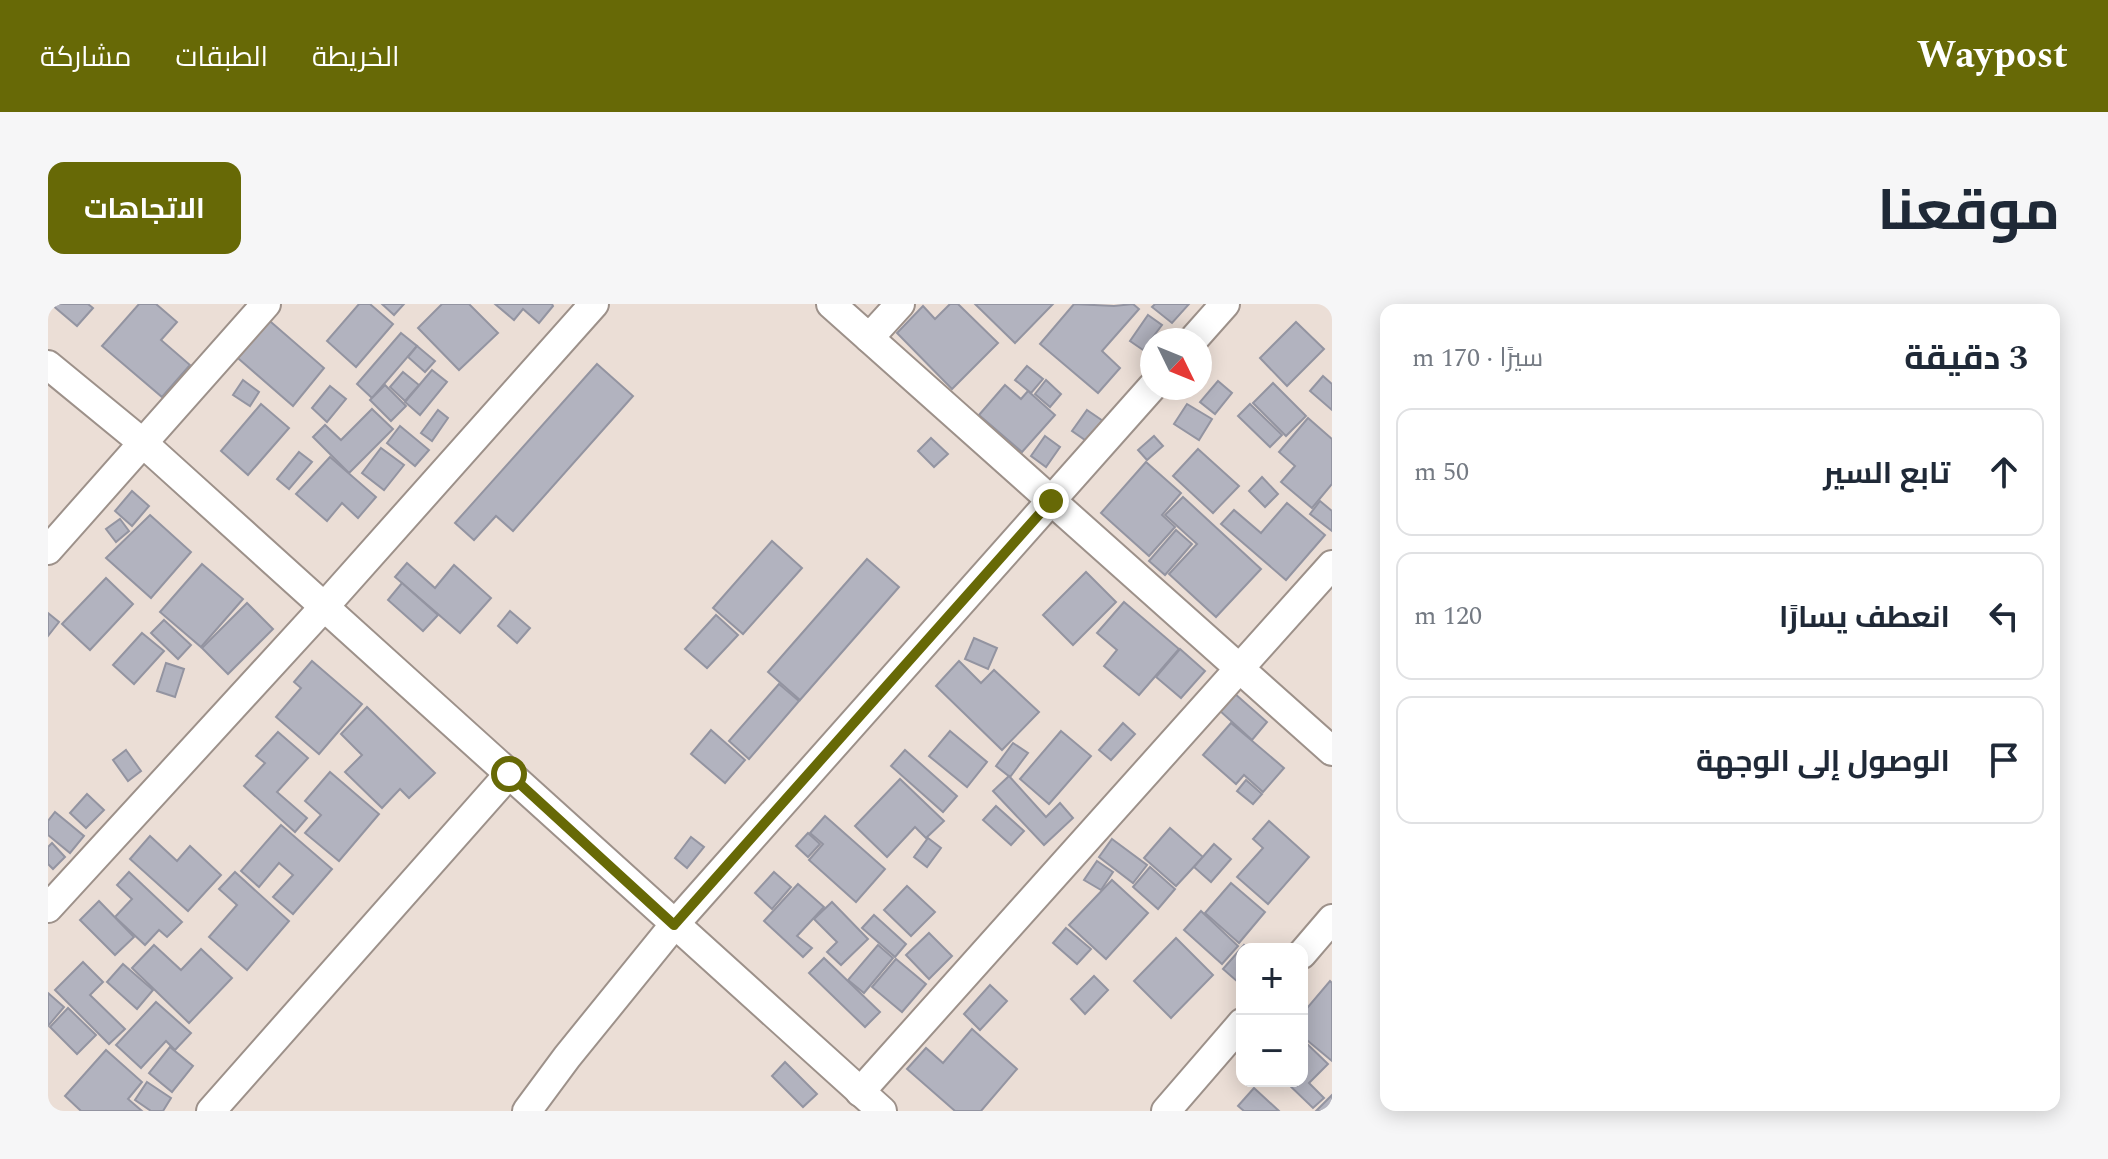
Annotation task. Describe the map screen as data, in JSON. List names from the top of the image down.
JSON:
{
  "north": "bottom right",
  "page": {
    "header": "Waypost",
    "nav": ["الخريطة", "الطبقات", "مشاركة"],
    "title": "موقعنا",
    "buttons": "الاتجاهات",
    "heading": ["3 دقيقة", "سيرًا · 170 m"],
    "list": [
      ["تابع السير", "50 m"],
      ["انعطف يسارًا", "120 m"],
      "الوصول إلى الوجهة"
    ],
    "map_buttons": ["+", "−"]
  }
}
